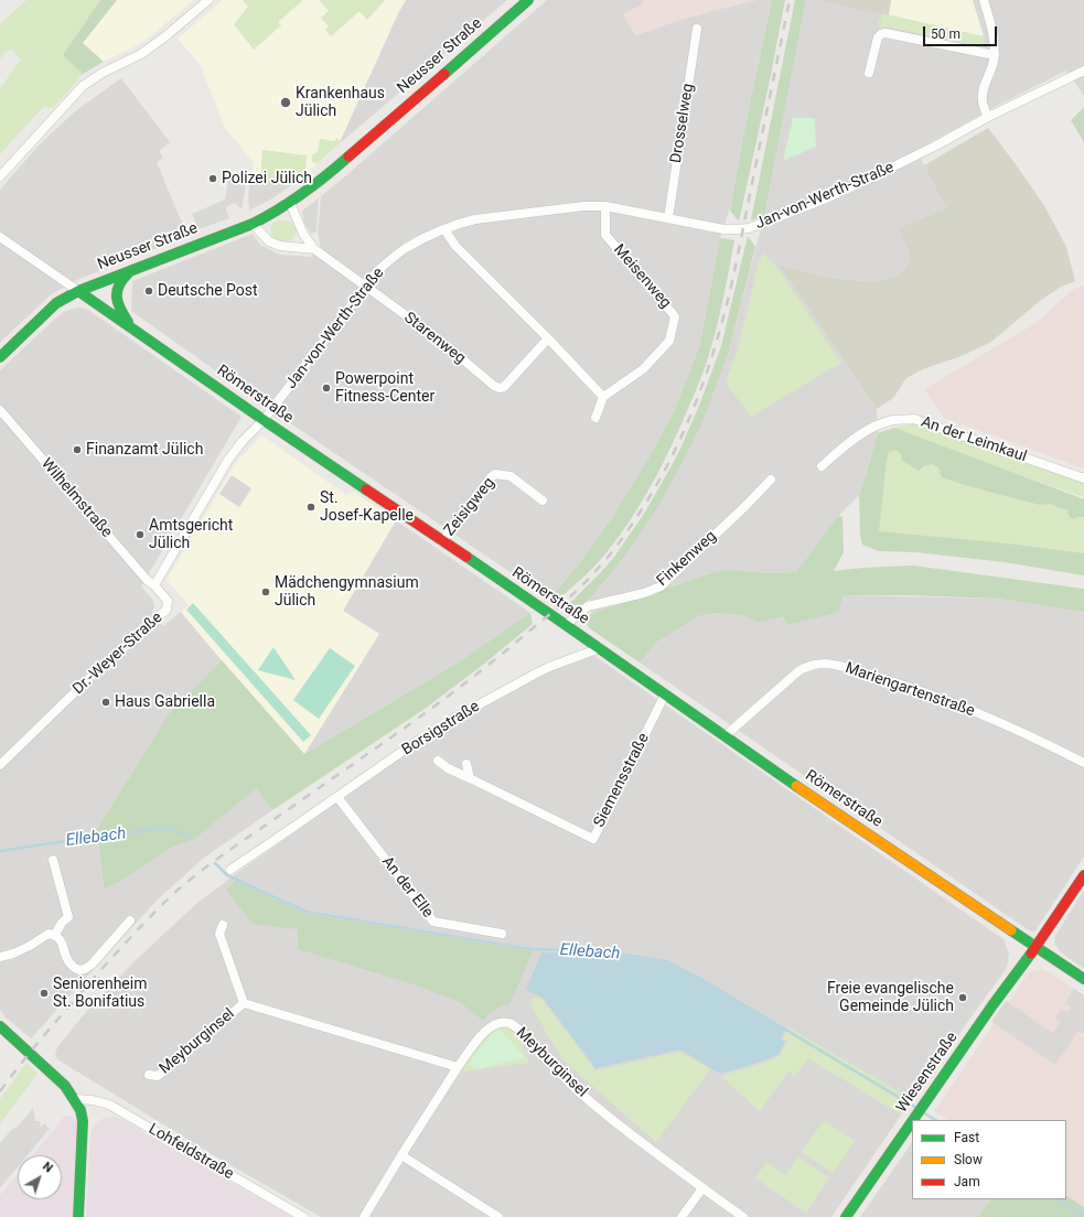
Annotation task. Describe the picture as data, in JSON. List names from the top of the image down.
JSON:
{
  "streets": {
    "main road": ["Neusser Straße", "Römerstraße", "Wiesenstraße"],
    "street": [
      "Drosselweg",
      "Jan-von-Werth-Straße",
      "Meisenweg",
      "Starenweg",
      "An der Leimkaul",
      "Wilhelmstraße",
      "Zeisigweg",
      "Finkenweg",
      "Dr.-Weyer-Straße",
      "Mariengartenstraße",
      "Borsigstraße",
      "Siemensstraße",
      "An der Elle",
      "Meyburginsel",
      "Lohfeldstraße"
    ]
  },
  "crossings": [
    ["Neusser Straße", "Römerstraße"],
    ["Drosselweg", "Jan-von-Werth-Straße"],
    ["Jan-von-Werth-Straße", "Meisenweg"],
    ["Jan-von-Werth-Straße", "Starenweg"],
    ["Jan-von-Werth-Straße", "Römerstraße"],
    ["Römerstraße", "Zeisigweg"],
    ["Römerstraße", "Finkenweg"],
    ["Römerstraße", "Mariengartenstraße"],
    ["Römerstraße", "Borsigstraße"],
    ["Römerstraße", "Siemensstraße"],
    ["Römerstraße", "Wiesenstraße"],
    ["Wilhelmstraße", "Dr.-Weyer-Straße"],
    ["Borsigstraße", "An der Elle"]
  ],
  "water": ["Ellebach"],
  "places": [
    "Krankenhaus Jülich",
    "Polizei Jülich",
    "Deutsche Post",
    "Powerpoint Fitness-Center",
    "Finanzamt Jülich",
    "St. Josef-Kapelle",
    "Amtsgericht Jülich",
    "Mädchengymnasium Jülich",
    "Haus Gabriella",
    "Seniorenheim St. Bonifatius",
    "Freie evangelische Gemeinde Jülich"
  ],
  "legend": ["Fast", "Slow", "Jam"],
  "scale_bar": "50 m",
  "north": "top right"
}
